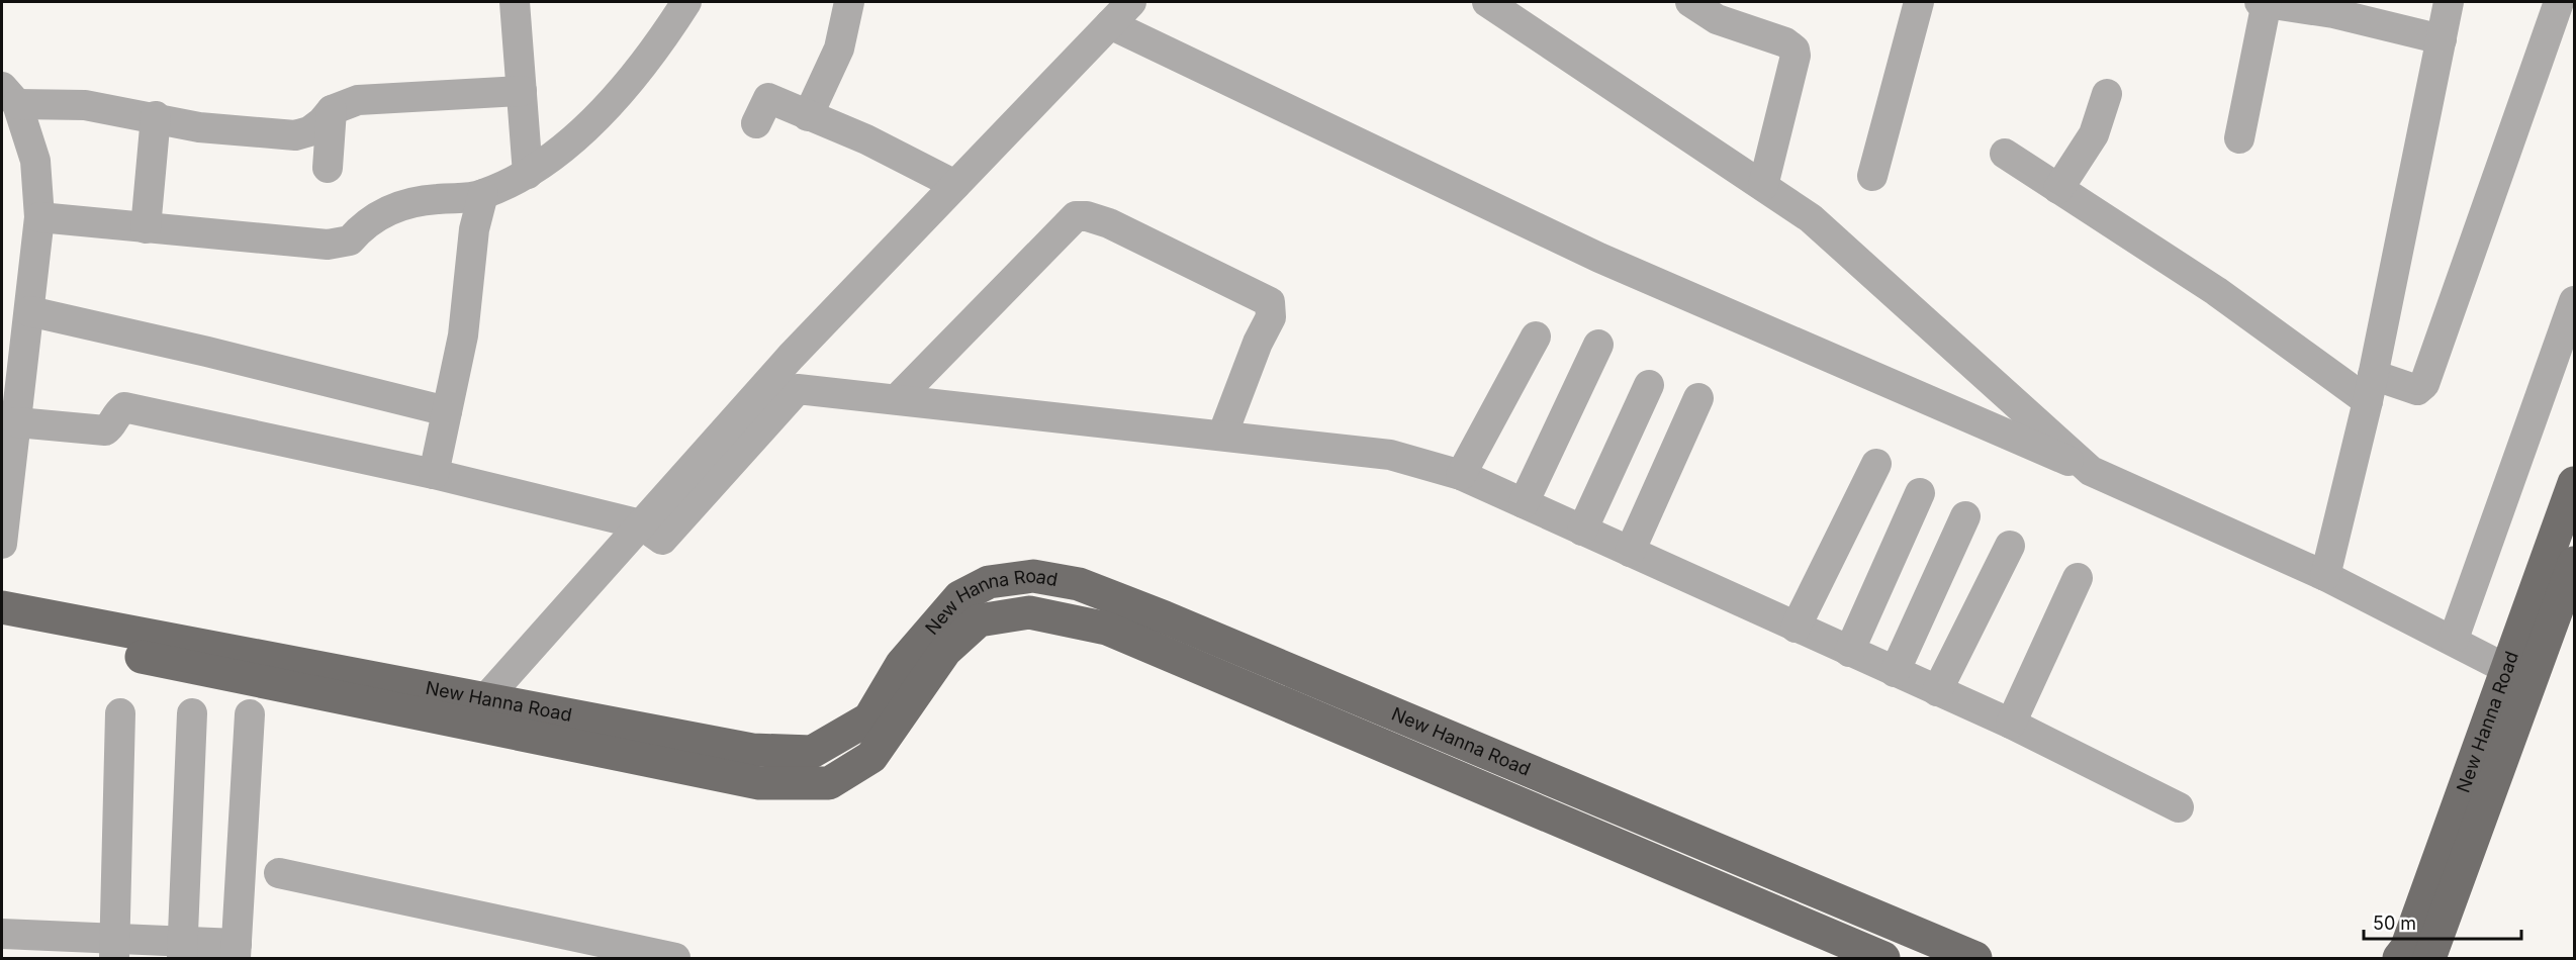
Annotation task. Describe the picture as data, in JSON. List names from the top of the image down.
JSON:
{
  "streets": {
    "main road": ["New Hanna Road"]
  },
  "scale_bar": "50 m"
}
